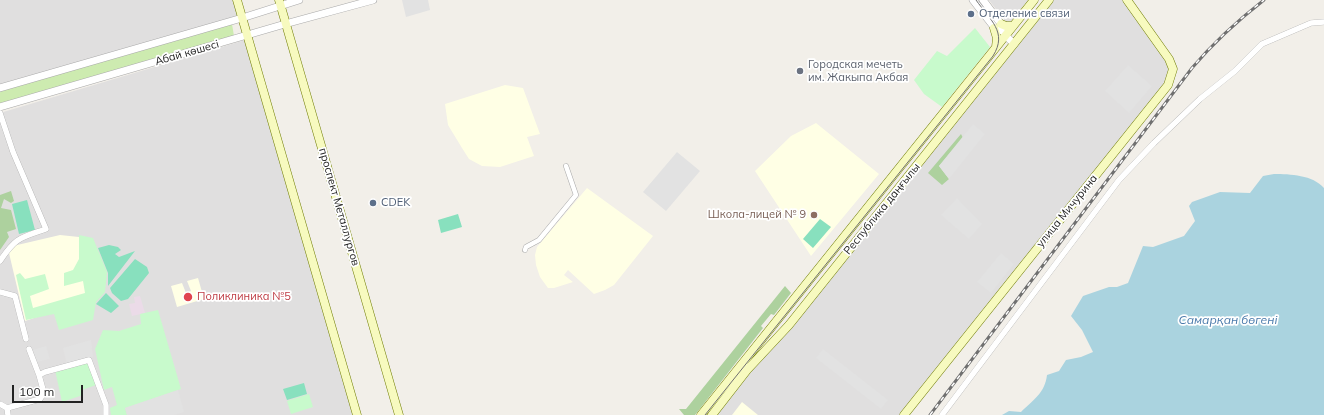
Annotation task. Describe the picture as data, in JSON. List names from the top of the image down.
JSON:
{
  "streets": {
    "main road": ["проспект Металлургов", "Республика даңғылы", "улица Мичурина"],
    "street": ["Абай көшесі"]
  },
  "crossings": [
    ["Абай көшесі", "проспект Металлургов"]
  ],
  "water": ["Самарқан бөгені"],
  "places": [
    "Отделение связи",
    "Городская мечеть им. Жакыпа Акбая",
    "CDEK",
    "Школа-лицей № 9",
    "Поликлиника №5"
  ],
  "scale_bar": "100 m"
}
